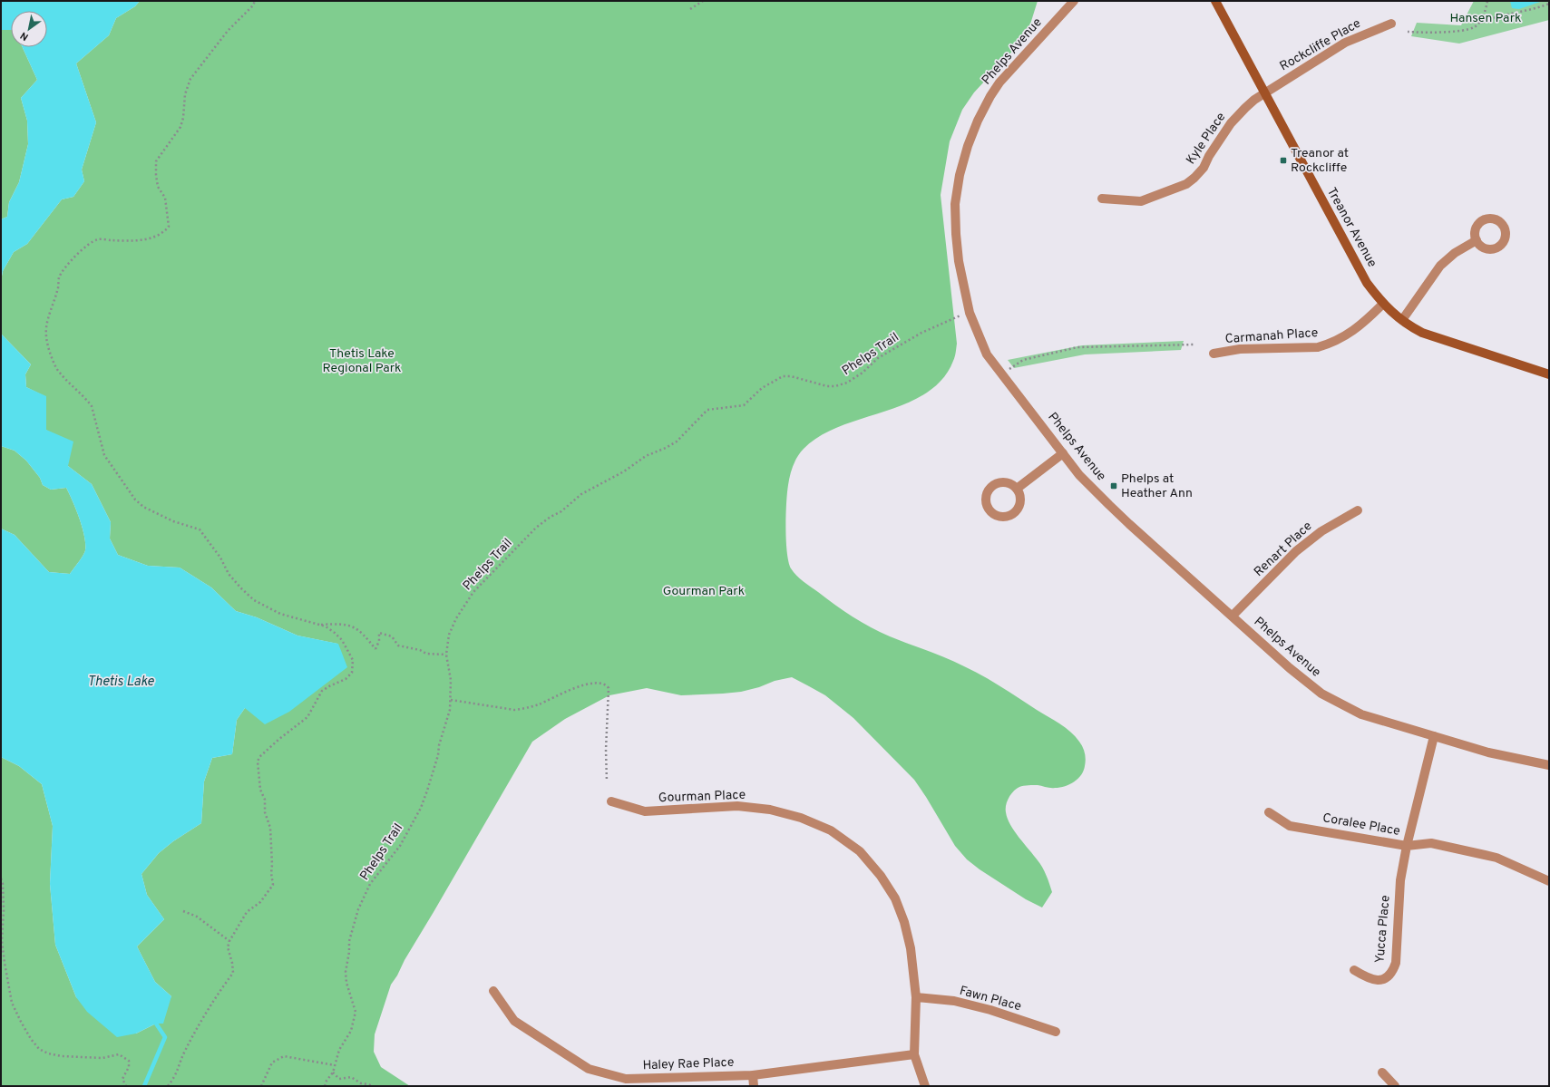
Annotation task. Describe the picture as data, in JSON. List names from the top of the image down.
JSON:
{
  "streets": {
    "street": [
      "Rockcliffe Place",
      "Phelps Avenue",
      "Kyle Place",
      "Treanor Avenue",
      "Carmanah Place",
      "Renart Place",
      "Gourman Place",
      "Coralee Place",
      "Yucca Place",
      "Fawn Place",
      "Haley Rae Place"
    ],
    "path": ["Phelps Trail"]
  },
  "crossings": [
    ["Rockcliffe Place", "Kyle Place"],
    ["Rockcliffe Place", "Treanor Avenue"],
    ["Phelps Avenue", "Phelps Trail"],
    ["Phelps Avenue", "Renart Place"],
    ["Phelps Avenue", "Coralee Place"],
    ["Kyle Place", "Treanor Avenue"],
    ["Treanor Avenue", "Carmanah Place"],
    ["Gourman Place", "Fawn Place"],
    ["Gourman Place", "Haley Rae Place"],
    ["Coralee Place", "Yucca Place"]
  ],
  "water": ["Thetis Lake"],
  "parks": ["Hansen Park", "Thetis Lake Regional Park", "Gourman Park"],
  "places": {
    "transit": ["Treanor at Rockcliffe", "Phelps at Heather Ann"]
  },
  "north": "bottom left"
}
